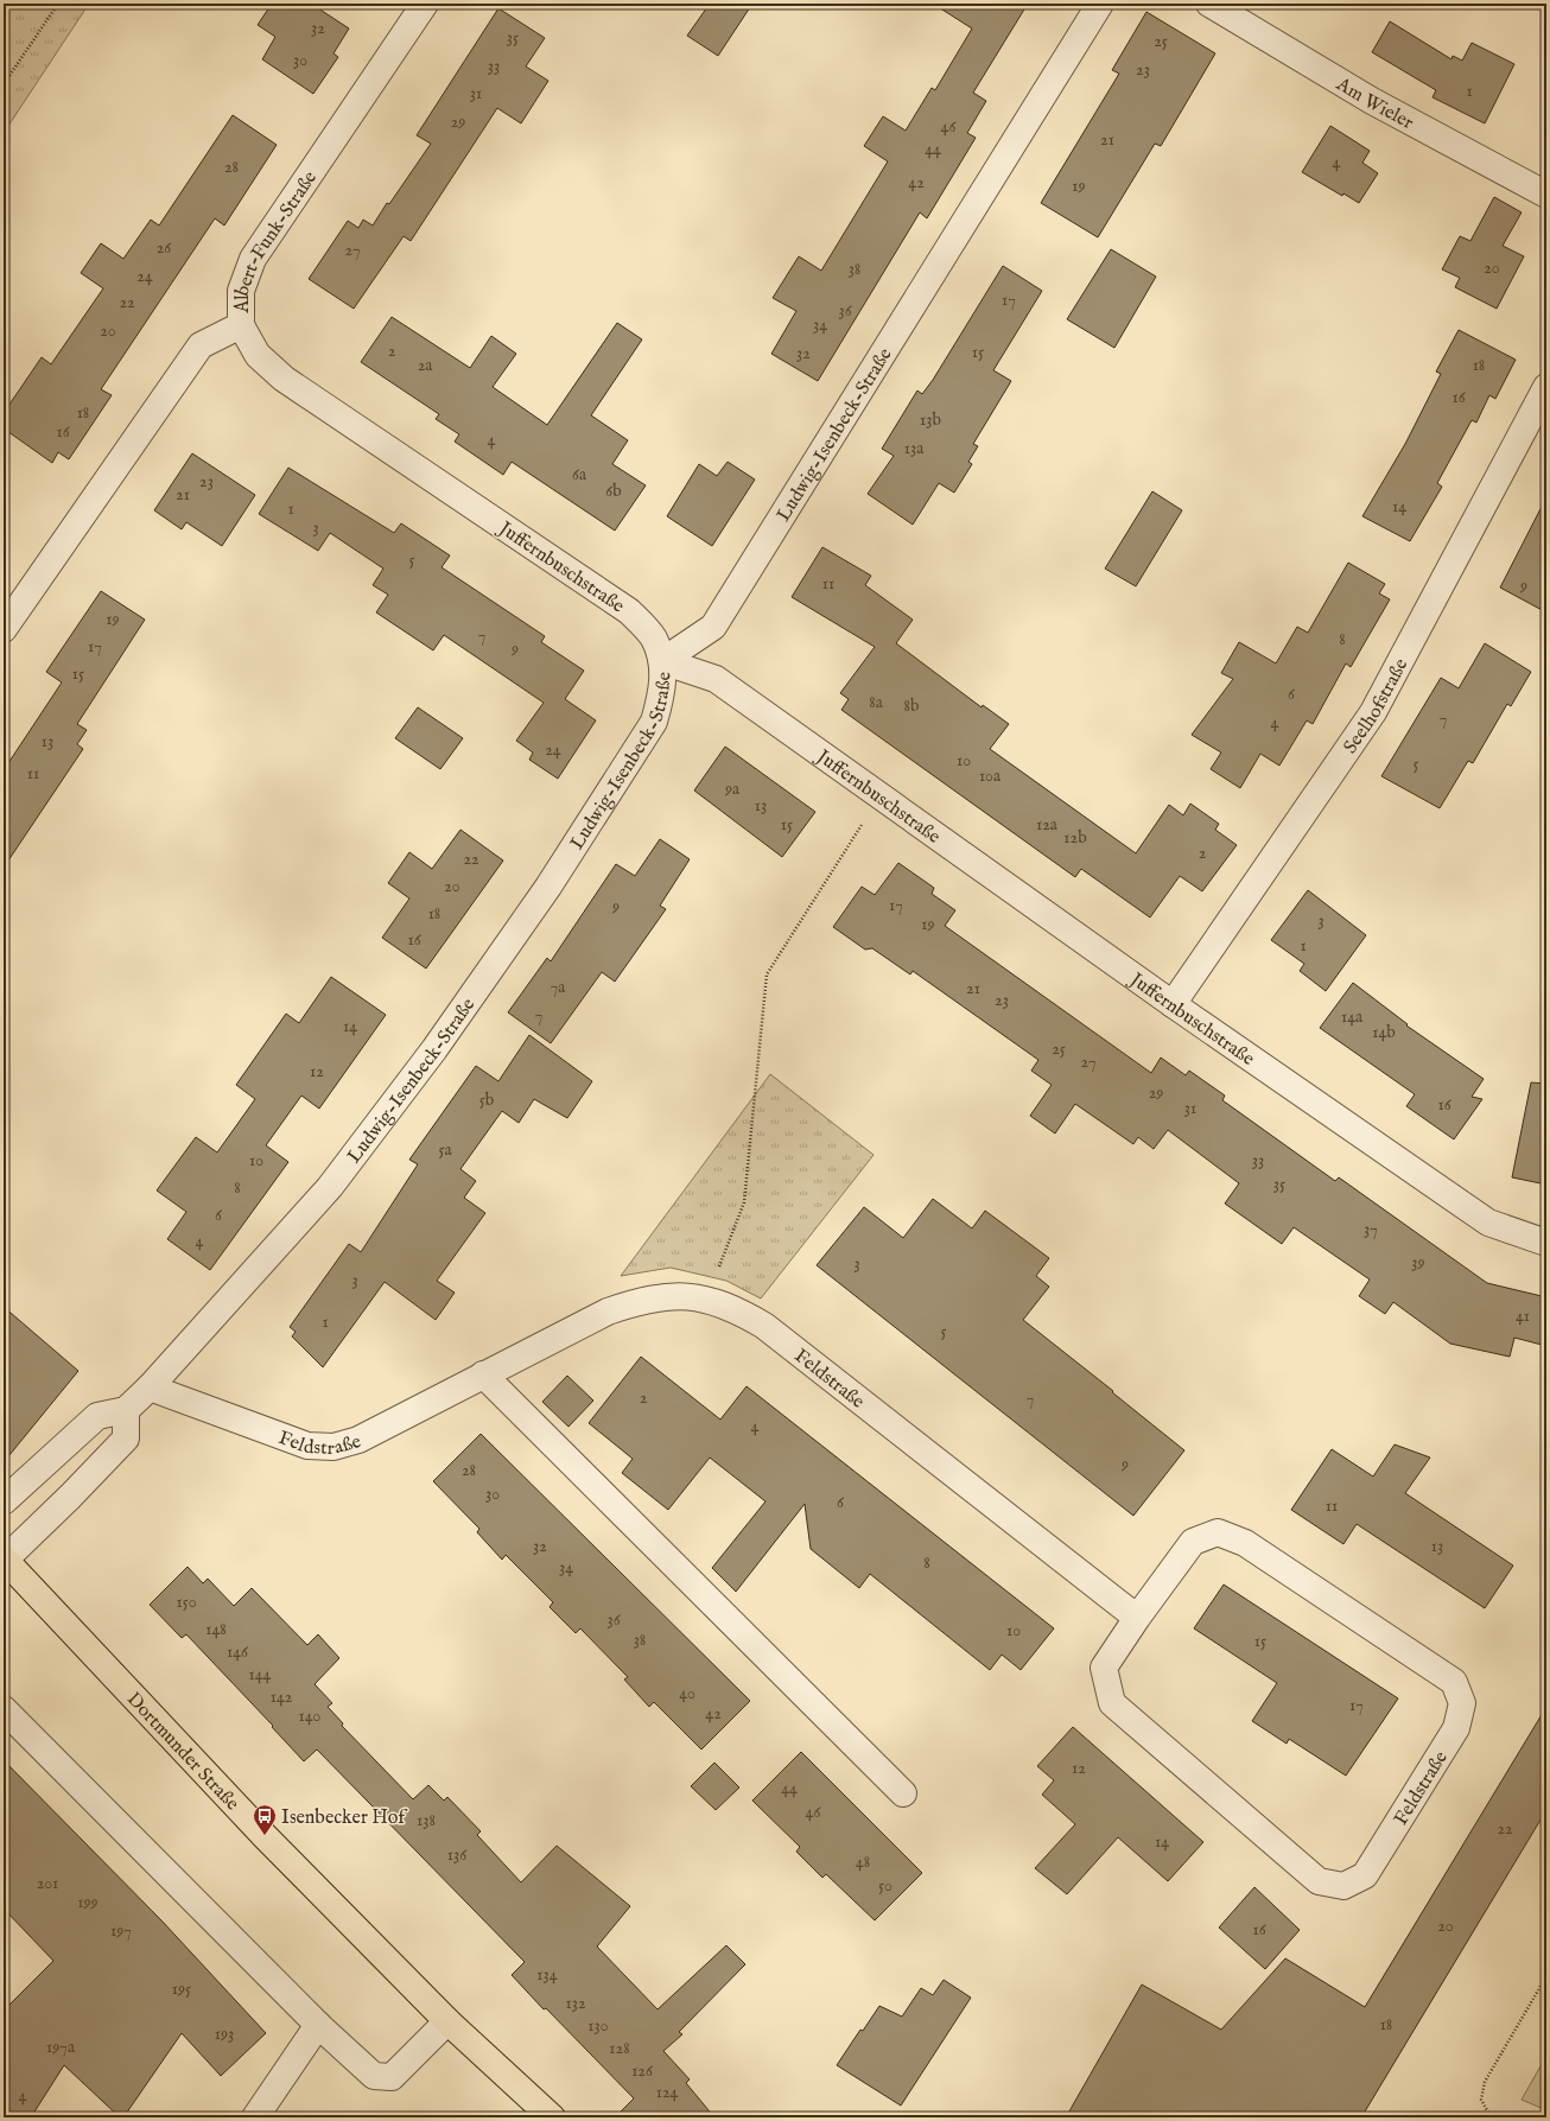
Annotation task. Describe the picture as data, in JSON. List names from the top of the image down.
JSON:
{
  "streets": {
    "main road": ["Dortmunder Straße"],
    "street": [
      "Am Wieler",
      "Albert-Funk-Straße",
      "Ludwig-Isenbeck-Straße",
      "Juffernbuschstraße",
      "Seelhofstraße",
      "Feldstraße"
    ]
  },
  "crossings": [
    ["Albert-Funk-Straße", "Juffernbuschstraße"],
    ["Ludwig-Isenbeck-Straße", "Juffernbuschstraße"],
    ["Ludwig-Isenbeck-Straße", "Feldstraße"],
    ["Juffernbuschstraße", "Seelhofstraße"]
  ],
  "places": {
    "bus stop": ["Isenbecker Hof"]
  },
  "house_numbers": [
    "32",
    "35",
    "25",
    "30",
    "33",
    "23",
    "1",
    "31",
    "29",
    "46",
    "21",
    "44",
    "4",
    "28",
    "42",
    "19",
    "26",
    "27",
    "20",
    "38",
    "24",
    "17",
    "22",
    "36",
    "34",
    "20",
    "2",
    "15",
    "32",
    "2a",
    "18",
    "16",
    "18",
    "13b",
    "16",
    "4",
    "13a",
    "6a",
    "23",
    "6b",
    "21",
    "14",
    "1",
    "3",
    "5",
    "11",
    "9",
    "19",
    "7",
    "8",
    "17",
    "9",
    "15",
    "6",
    "8a",
    "8b",
    "7",
    "4",
    "13",
    "24",
    "10",
    "5",
    "11",
    "10a",
    "9a",
    "13",
    "15",
    "12a",
    "12b",
    "2",
    "22",
    "20",
    "17",
    "9",
    "18",
    "3",
    "19",
    "16",
    "1",
    "7a",
    "21",
    "23",
    "7",
    "14a",
    "14",
    "14b",
    "25",
    "27",
    "12",
    "29",
    "5b",
    "16",
    "31",
    "5a",
    "10",
    "33",
    "35",
    "8",
    "6",
    "37",
    "4",
    "39",
    "3",
    "3",
    "41",
    "1",
    "5",
    "2",
    "7",
    "4",
    "9",
    "28",
    "30",
    "6",
    "11",
    "32",
    "13",
    "8",
    "34",
    "150",
    "36",
    "148",
    "10",
    "38",
    "15",
    "146",
    "144",
    "40",
    "142",
    "17",
    "42",
    "140",
    "12",
    "44",
    "46",
    "138",
    "22",
    "14",
    "136",
    "48",
    "201",
    "50",
    "199",
    "20",
    "16",
    "197",
    "134",
    "195",
    "132",
    "18",
    "130",
    "193",
    "197a",
    "128",
    "126",
    "124",
    "4"
  ]
}
